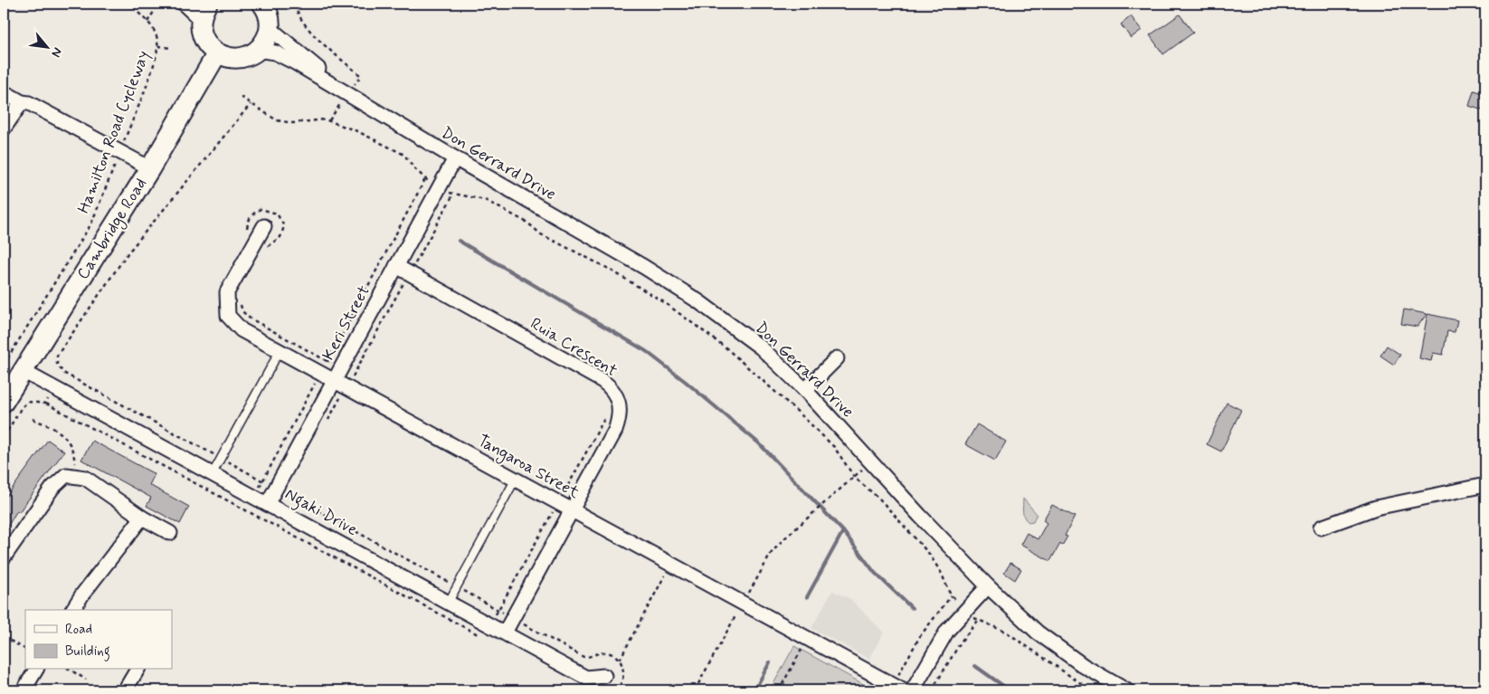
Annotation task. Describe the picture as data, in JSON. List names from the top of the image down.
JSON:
{
  "streets": {
    "main road": ["Cambridge Road"],
    "street": [
      "Don Gerrard Drive",
      "Keri Street",
      "Ruia Crescent",
      "Tangaroa Street",
      "Ngaki Drive"
    ],
    "path": ["Hamilton Road Cycleway"]
  },
  "crossings": [
    ["Don Gerrard Drive", "Keri Street"],
    ["Cambridge Road", "Ngaki Drive"],
    ["Keri Street", "Ruia Crescent"],
    ["Keri Street", "Tangaroa Street"],
    ["Keri Street", "Ngaki Drive"],
    ["Ruia Crescent", "Tangaroa Street"],
    ["Ruia Crescent", "Ngaki Drive"]
  ],
  "legend": ["Road", "Building"],
  "north": "bottom right"
}
